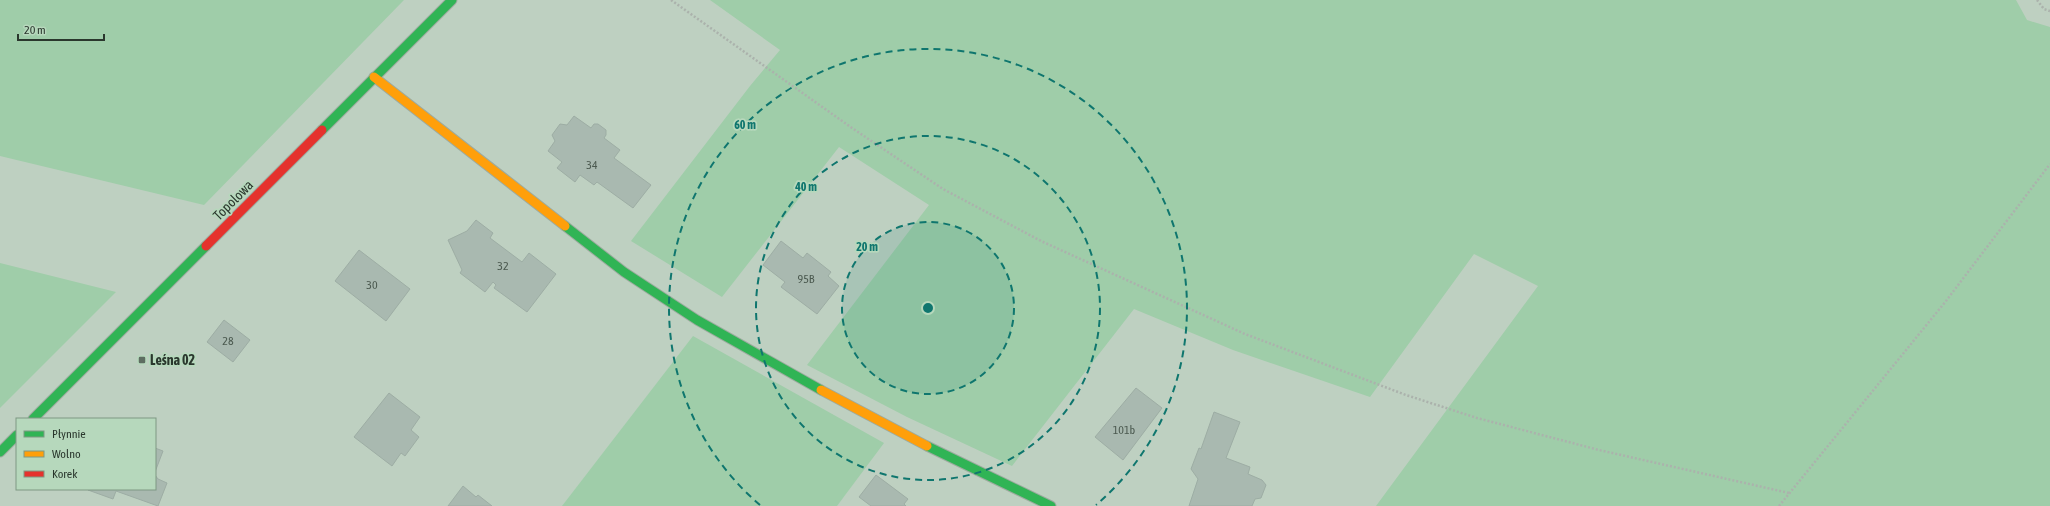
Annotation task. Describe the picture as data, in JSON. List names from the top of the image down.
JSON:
{
  "streets": {
    "street": ["Topolowa"]
  },
  "places": {
    "transit": ["Leśna 02"]
  },
  "house_numbers": [
    "34",
    "32",
    "95B",
    "30",
    "28",
    "101b"
  ],
  "legend": ["Płynnie", "Wolno", "Korek"],
  "scale_bar": "20 m",
  "rings": ["60 m", "40 m", "20 m"]
}
